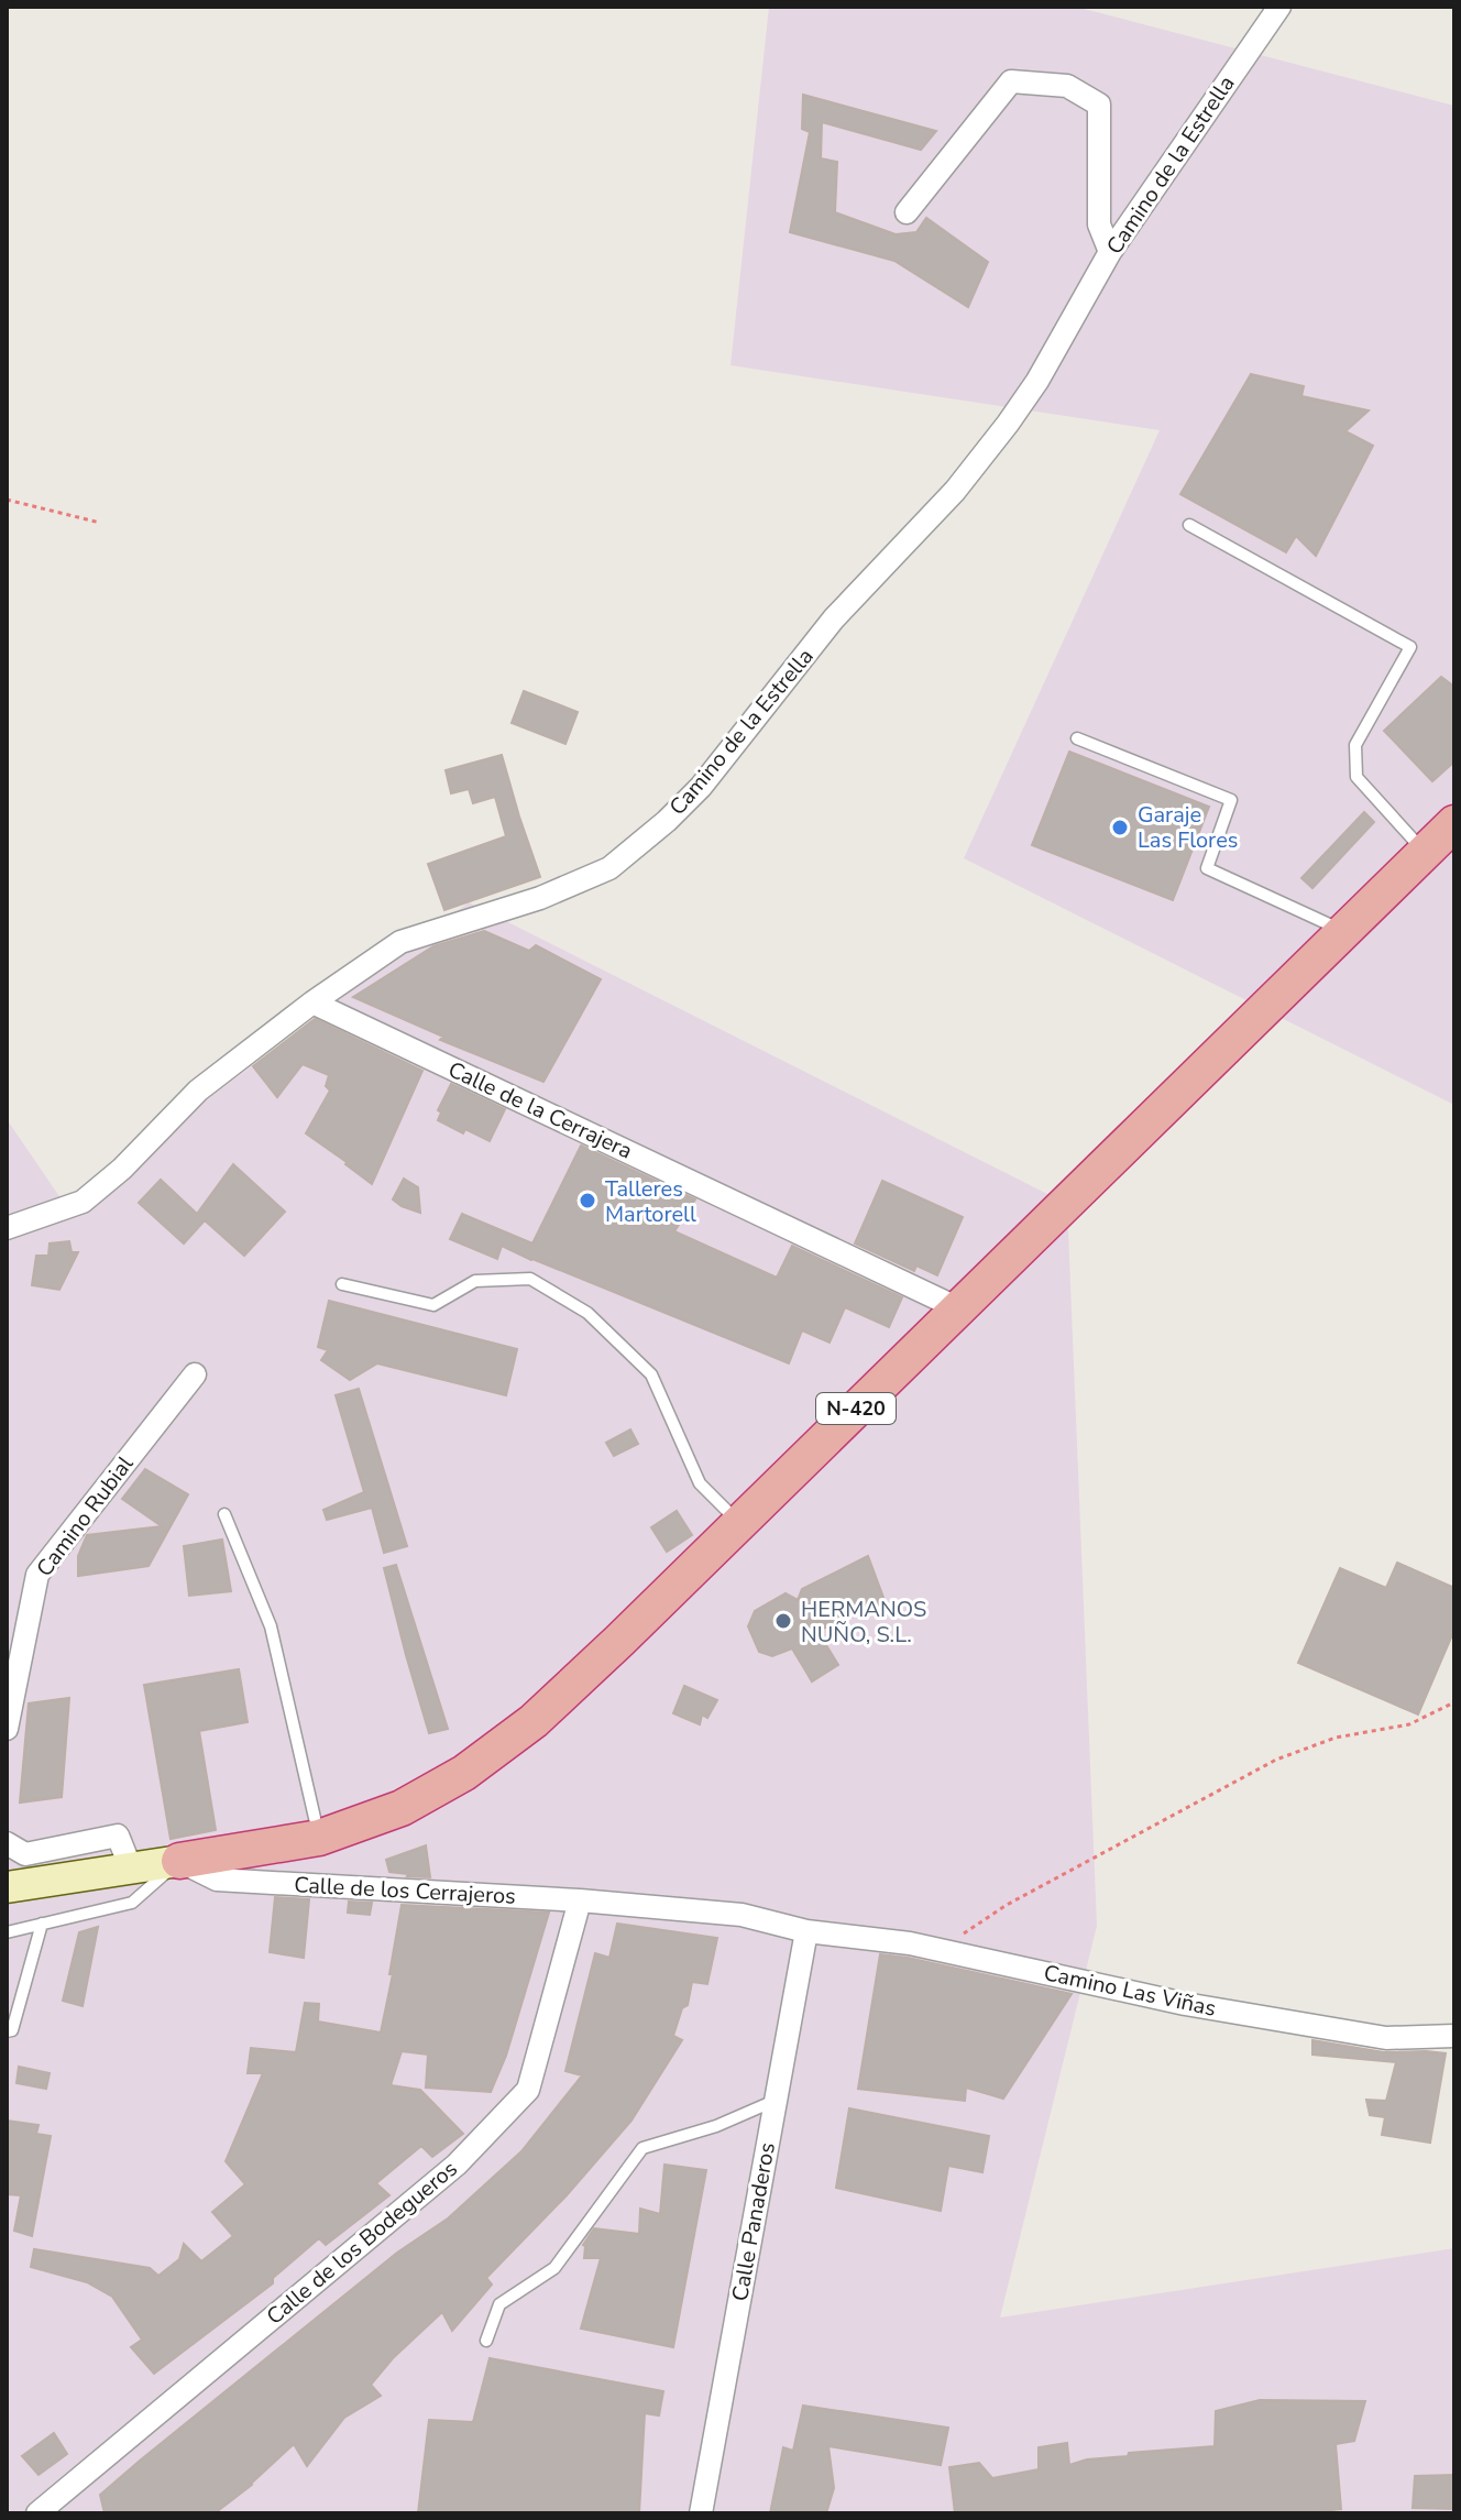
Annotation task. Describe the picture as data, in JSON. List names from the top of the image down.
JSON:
{
  "streets": {
    "highway": ["N-420"],
    "street": [
      "Camino de la Estrella",
      "Calle de la Cerrajera",
      "Camino Rubial",
      "Calle de los Cerrajeros",
      "Camino Las Viñas",
      "Calle Panaderos",
      "Calle de los Bodegueros"
    ]
  },
  "crossings": [
    ["Camino de la Estrella", "Calle de la Cerrajera"],
    ["Calle de la Cerrajera", "N-420"],
    ["N-420", "Calle de los Cerrajeros"],
    ["Calle de los Cerrajeros", "Camino Las Viñas"],
    ["Calle de los Cerrajeros", "Calle Panaderos"],
    ["Calle de los Cerrajeros", "Calle de los Bodegueros"],
    ["Camino Las Viñas", "Calle Panaderos"]
  ],
  "places": ["Garaje Las Flores", "Talleres Martorell", "HERMANOS NUÑO, S.L."]
}
